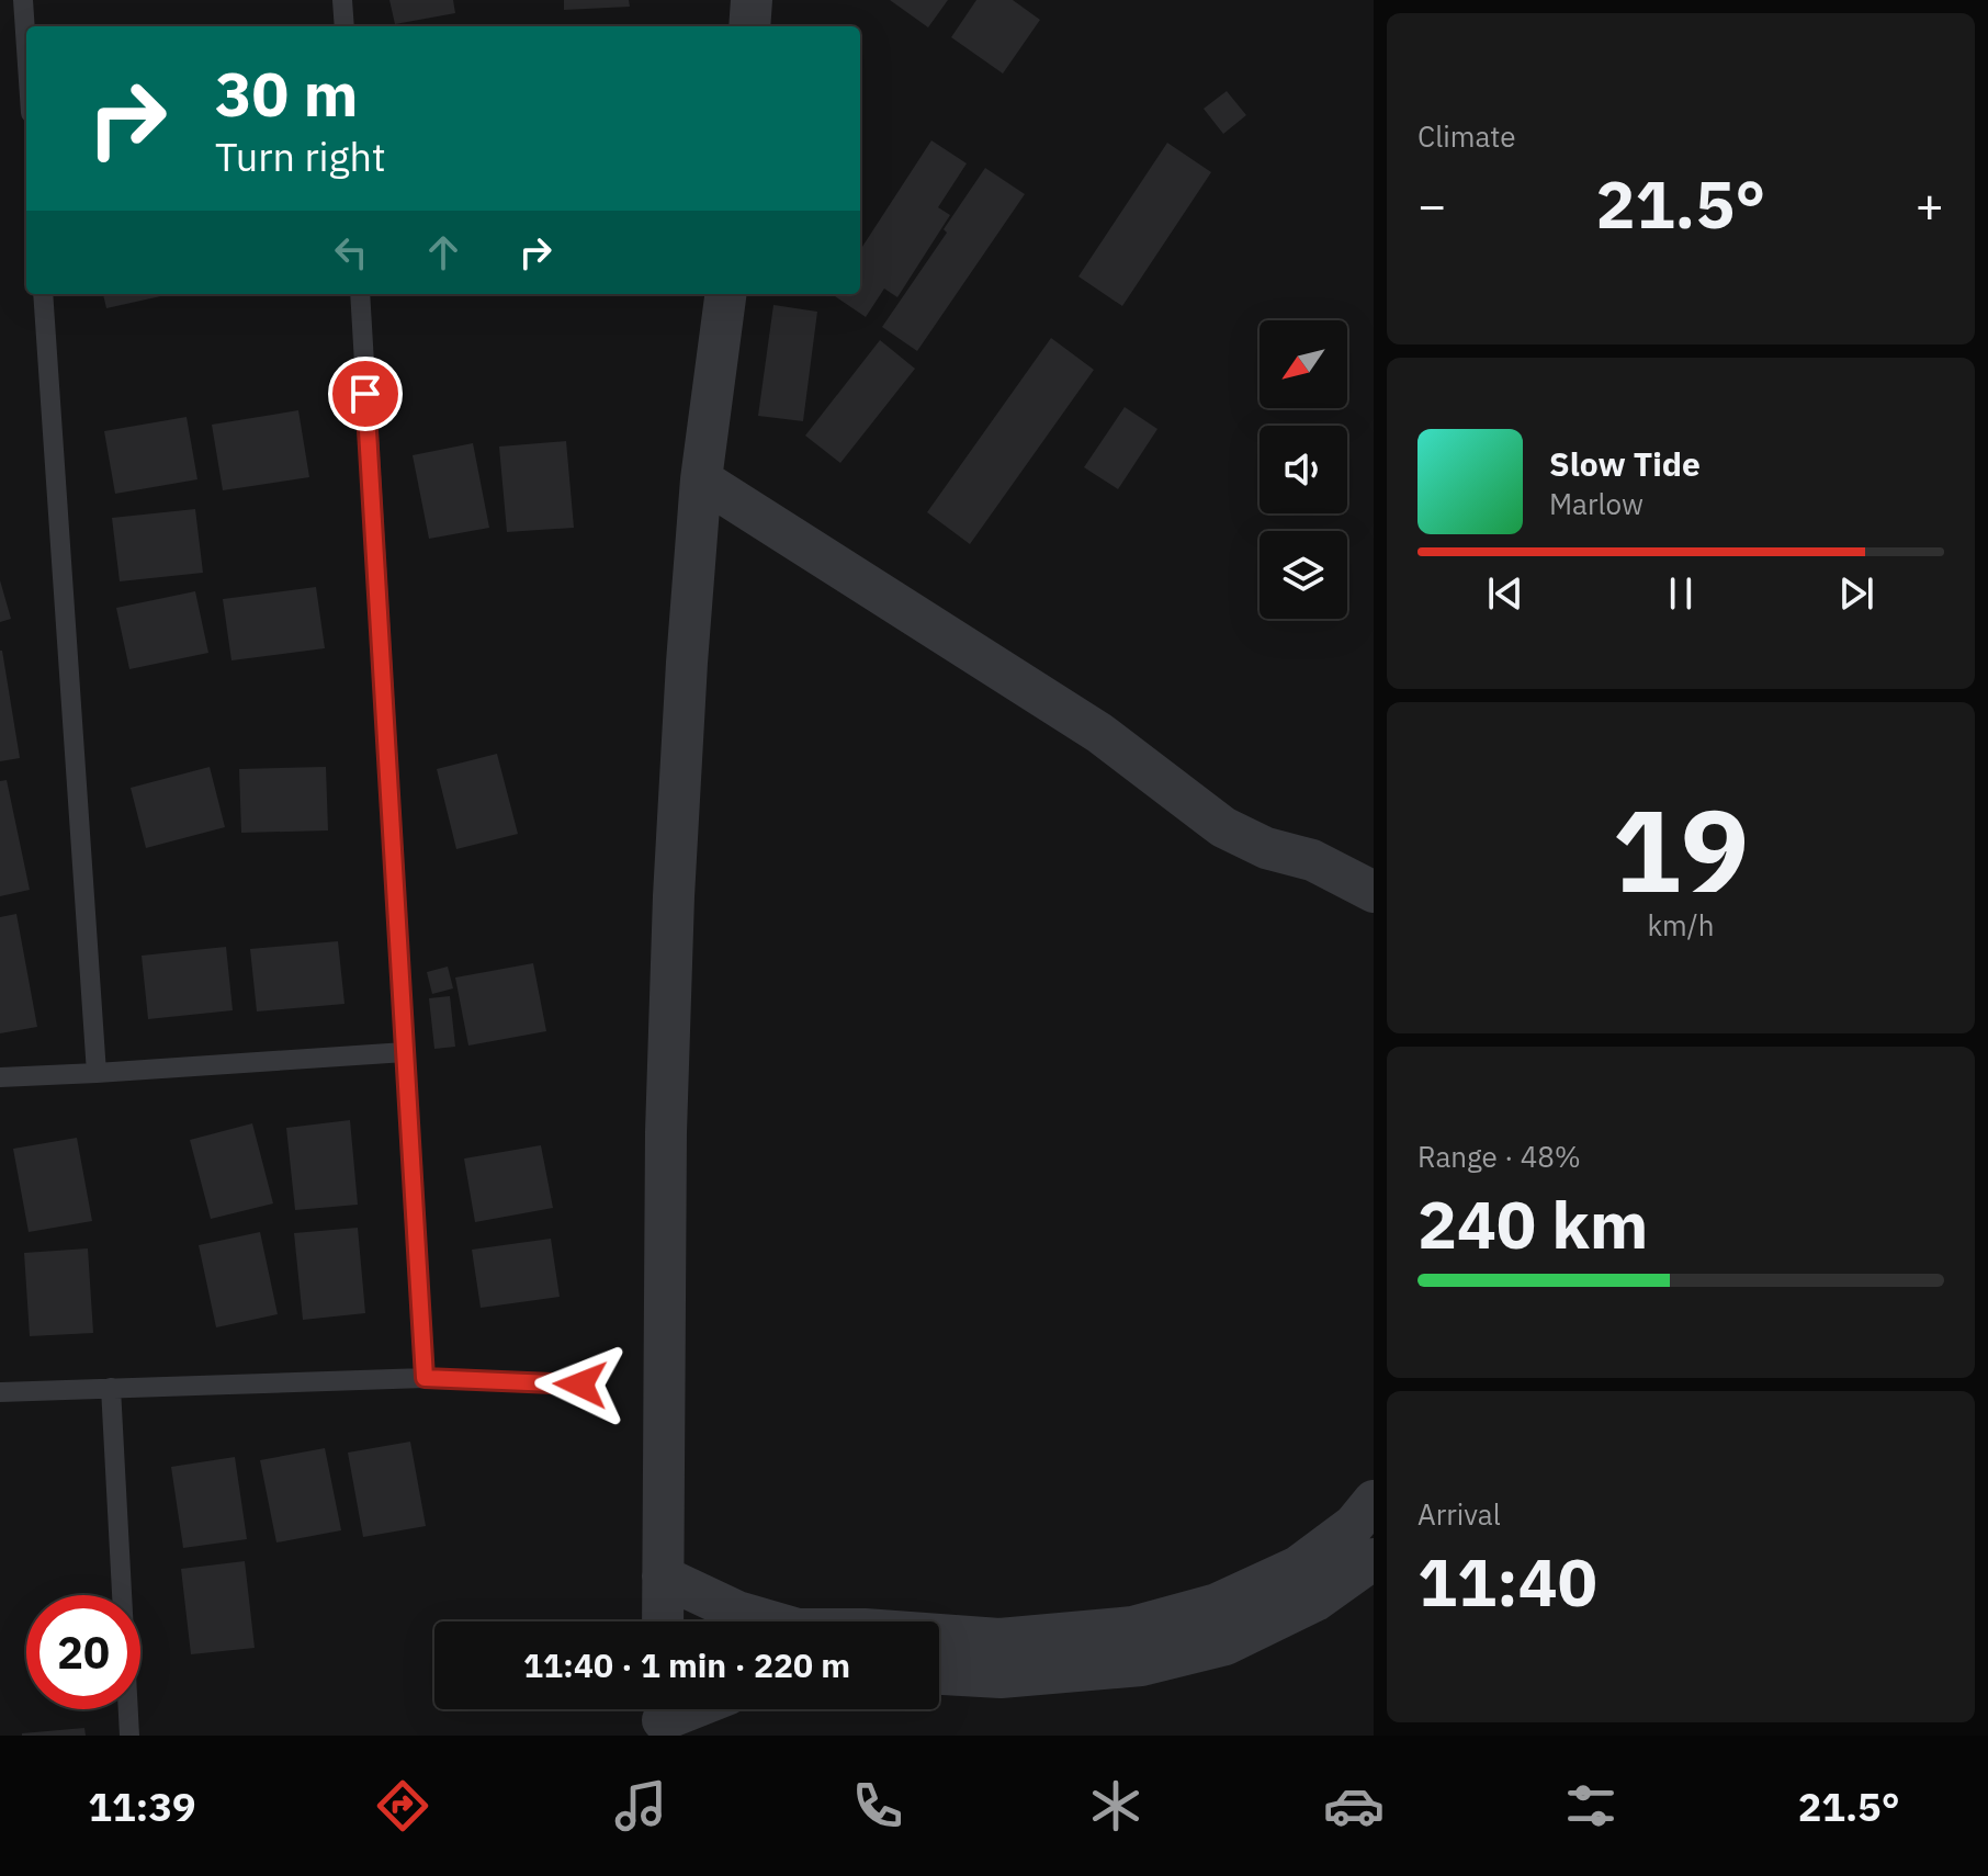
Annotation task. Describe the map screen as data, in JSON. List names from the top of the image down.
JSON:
{
  "north": "bottom left",
  "page": {
    "tile": [
      "Climate",
      ["19", "km/h"],
      ["Range · 48%", "240 km"],
      ["Arrival", "11:40"]
    ],
    "turn": ["30 m", "Turn right"],
    "heat": ["−", "21.5°", "+"],
    "song": ["Slow Tide", "Marlow"],
    "limit": "20",
    "trip": "11:40 · 1 min · 220 m",
    "tabs": ["11:39", "21.5°"]
  }
}
